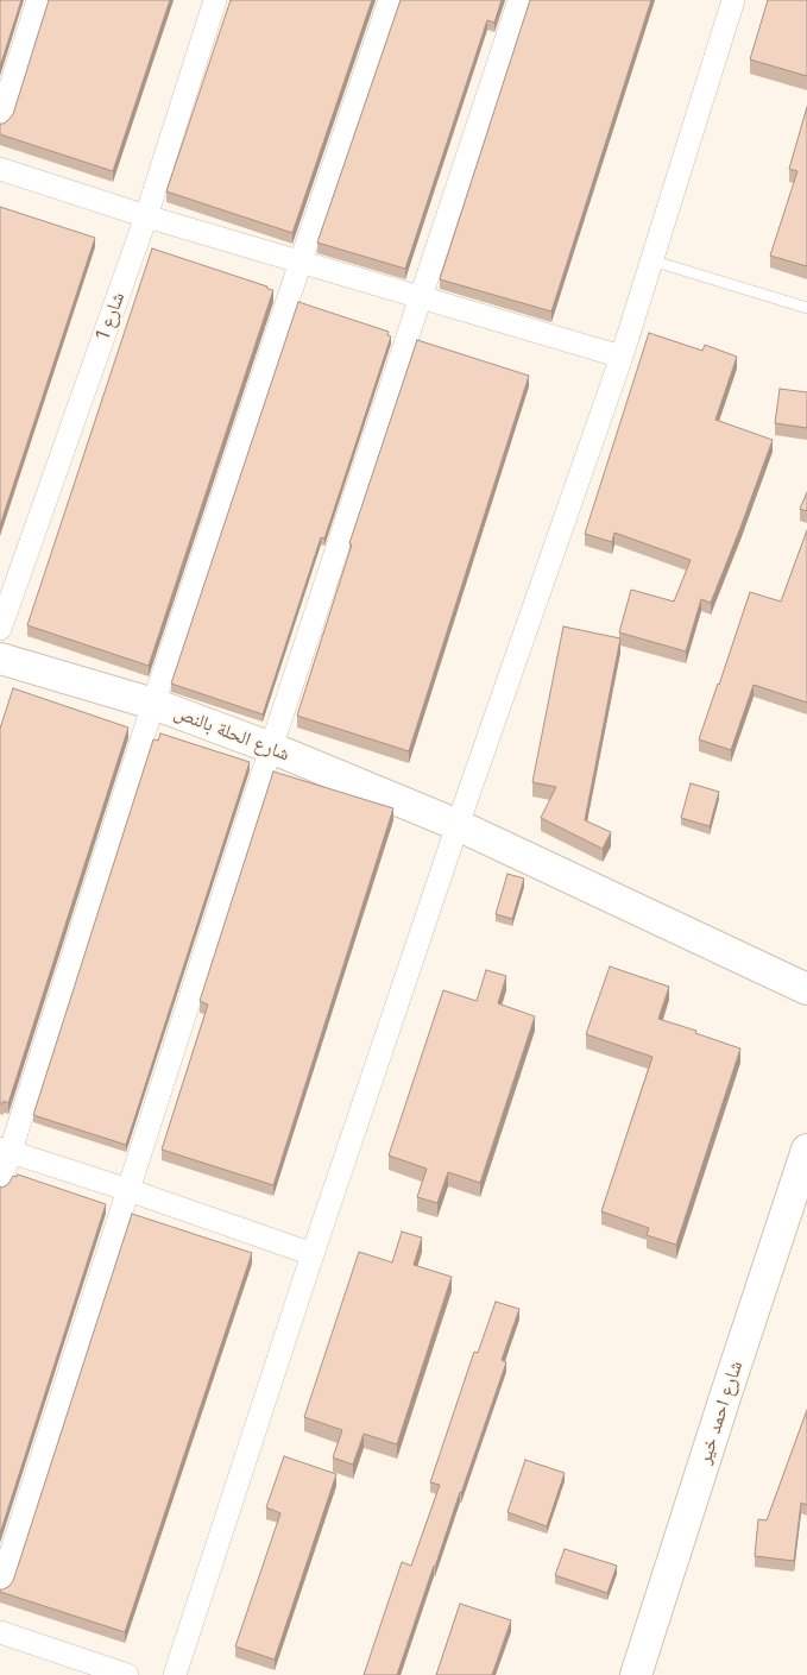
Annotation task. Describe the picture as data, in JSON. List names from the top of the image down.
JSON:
{
  "streets": {
    "street": ["شارع 1", "شارع الحلة بالنص", "شارع احمد خير"]
  }
}
